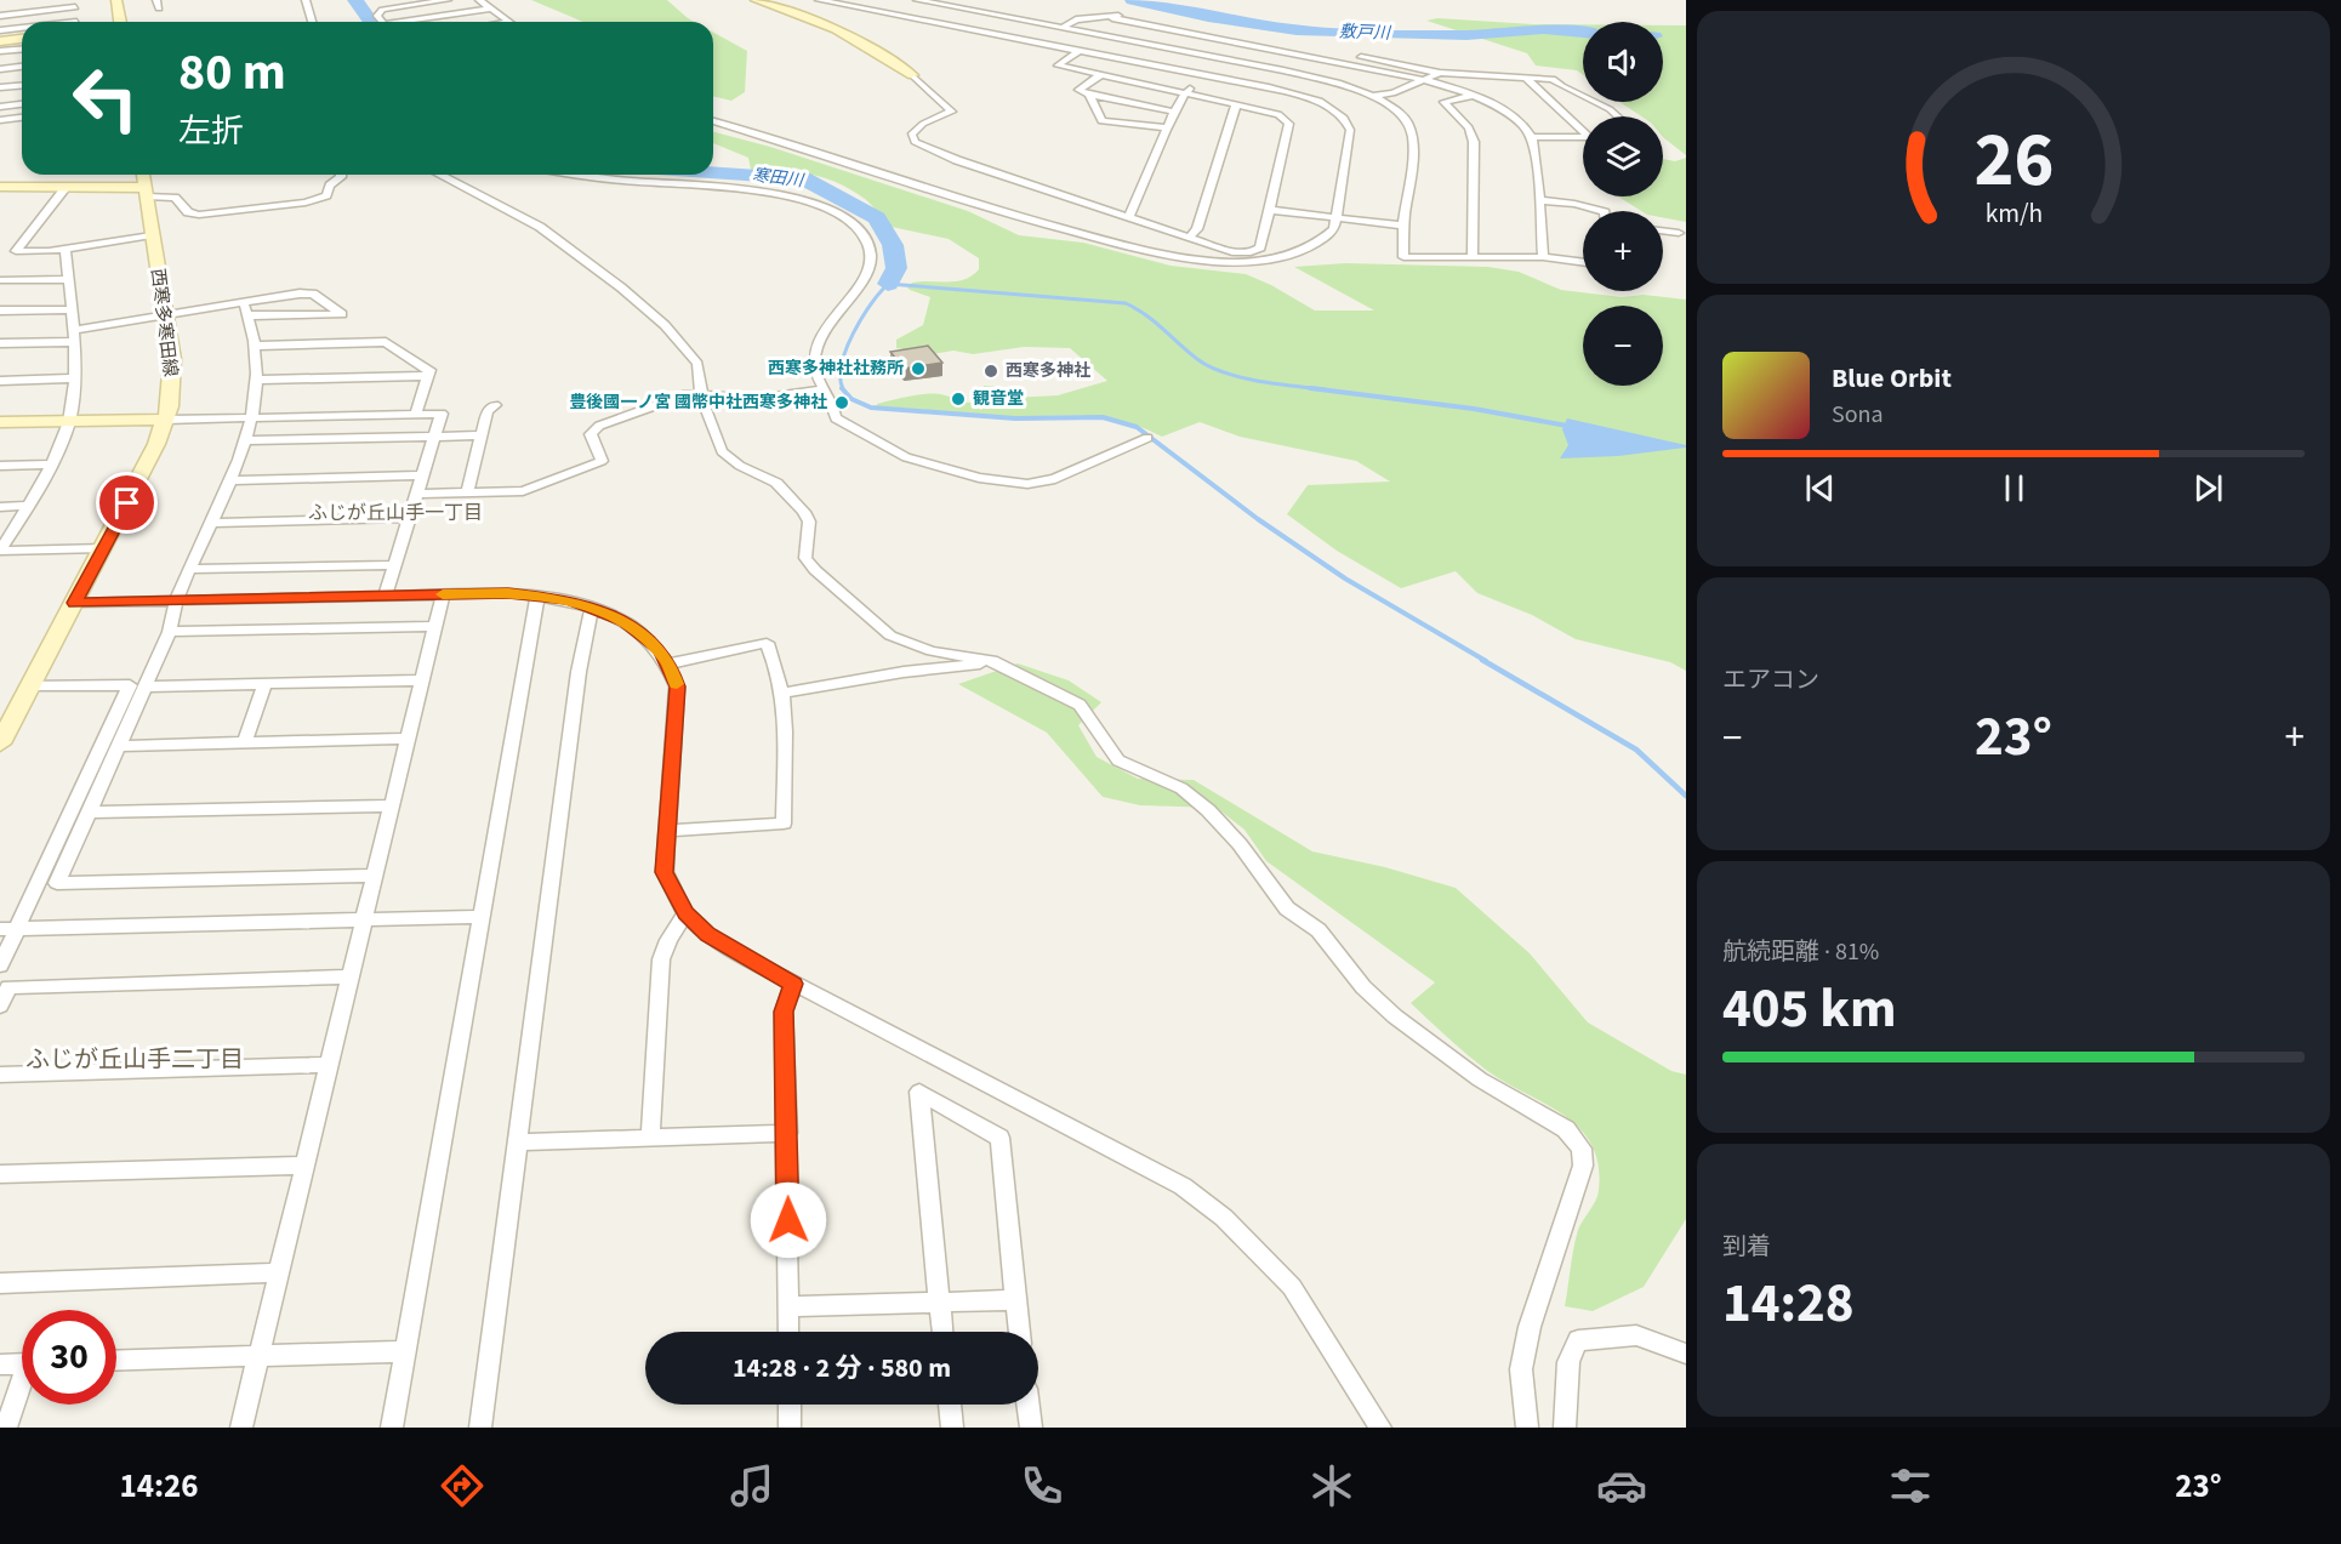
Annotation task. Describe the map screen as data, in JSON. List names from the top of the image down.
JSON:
{
  "streets": {
    "main road": ["西寒多寒田線"]
  },
  "districts": ["ふじが丘山手一丁目", "ふじが丘山手二丁目"],
  "water": ["敷戸川", "寒田川"],
  "places": [
    "西寒多神社社務所",
    "西寒多神社",
    "観音堂",
    "豊後國一ノ宮 國幣中社西寒多神社"
  ],
  "page": {
    "map_buttons": ["+", "−"],
    "turn": ["80 m", "左折"],
    "song": ["Blue Orbit", "Sona"],
    "tile": [
      "エアコン",
      ["航続距離 · 81%", "405 km"],
      ["到着", "14:28"]
    ],
    "heat": ["−", "23°", "+"],
    "limit": "30",
    "trip": "14:28 · 2 分 · 580 m",
    "tabs": ["14:26", "23°"],
    "gauge": ["26", "km/h"]
  }
}
